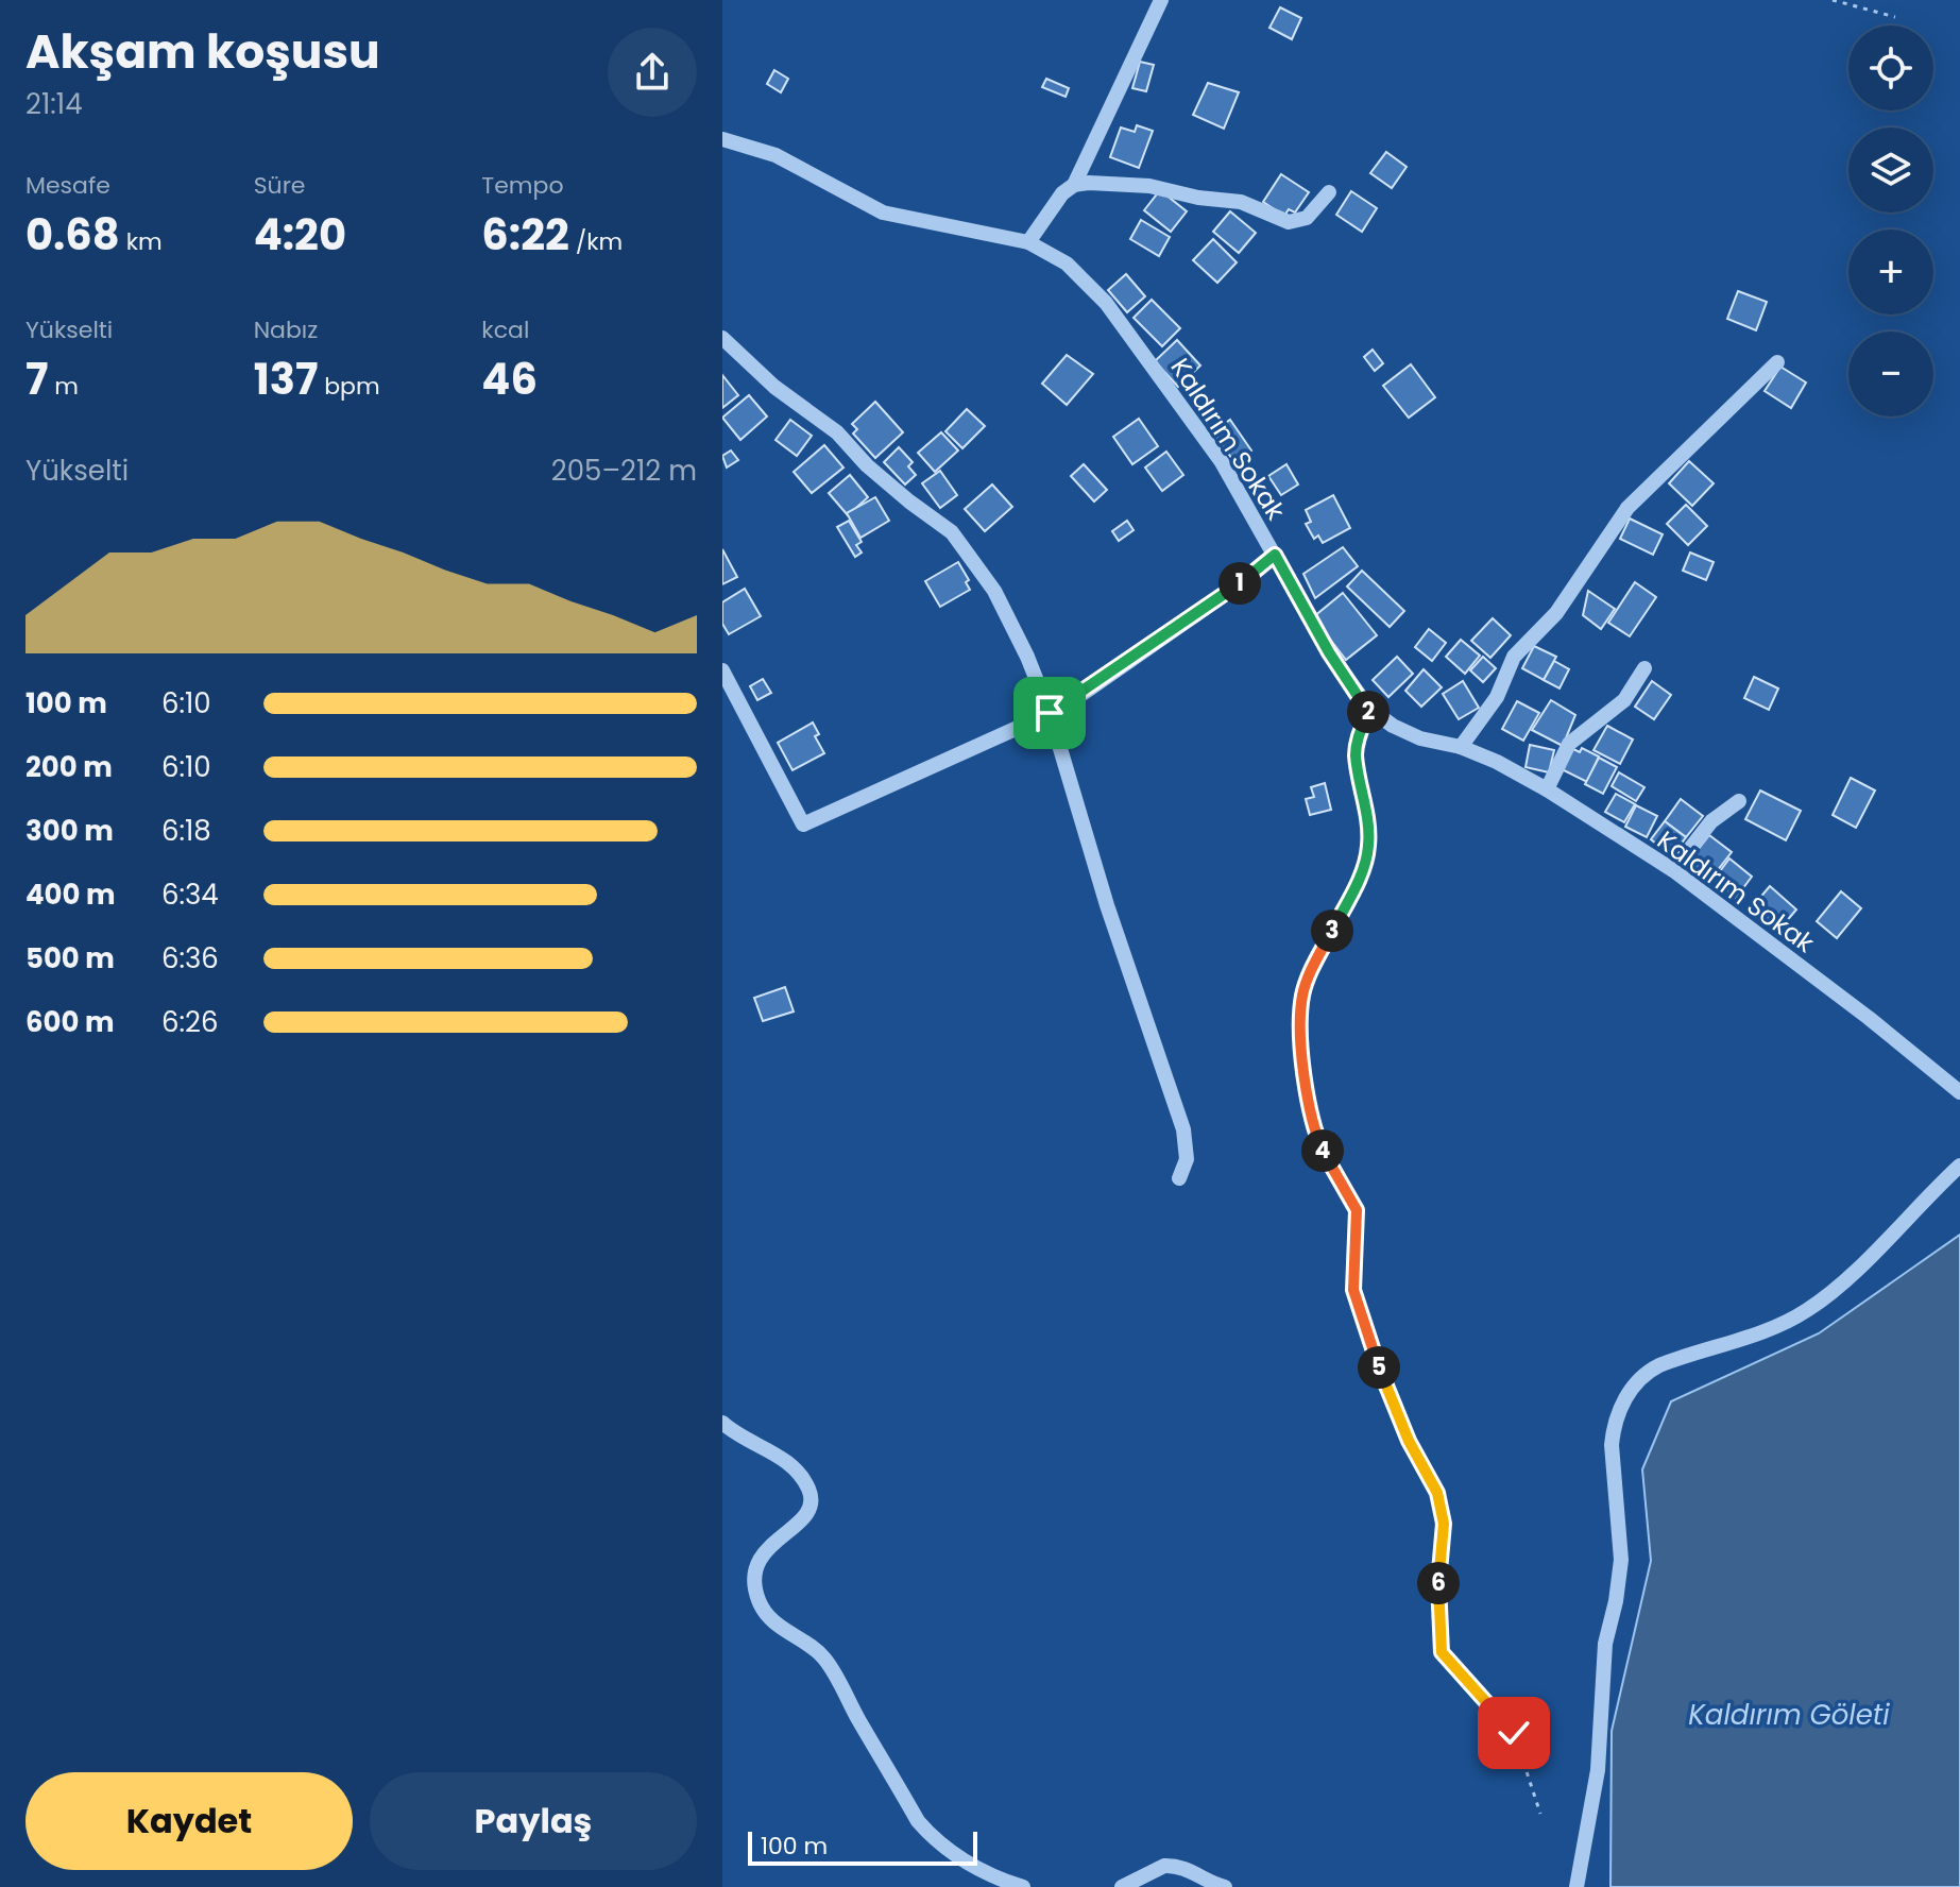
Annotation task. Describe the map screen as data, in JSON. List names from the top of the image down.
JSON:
{
  "streets": {
    "street": ["Kaldırım Sokak"]
  },
  "water": ["Kaldırım Göleti"],
  "scale_bar": "100 m",
  "page": {
    "heading": ["Akşam koşusu", "21:14"],
    "map_buttons": ["+", "−"],
    "stats": [
      ["Mesafe", "0.68 km"],
      ["Süre", "4:20"],
      ["Tempo", "6:22 /km"],
      ["Yükselti", "7 m"],
      ["Nabız", "137 bpm"],
      ["kcal", "46"]
    ],
    "chart": ["Yükselti", "205–212 m"],
    "pins": [
      "1",
      "2",
      "3",
      "4",
      "5",
      "6"
    ],
    "list": [
      {
        "name": "100 m",
        "note": "6:10"
      },
      {
        "name": "200 m",
        "note": "6:10"
      },
      {
        "name": "300 m",
        "note": "6:18"
      },
      {
        "name": "400 m",
        "note": "6:34"
      },
      {
        "name": "500 m",
        "note": "6:36"
      },
      {
        "name": "600 m",
        "note": "6:26"
      }
    ],
    "buttons": ["Kaydet", "Paylaş"],
    "scale": "100 m"
  }
}
